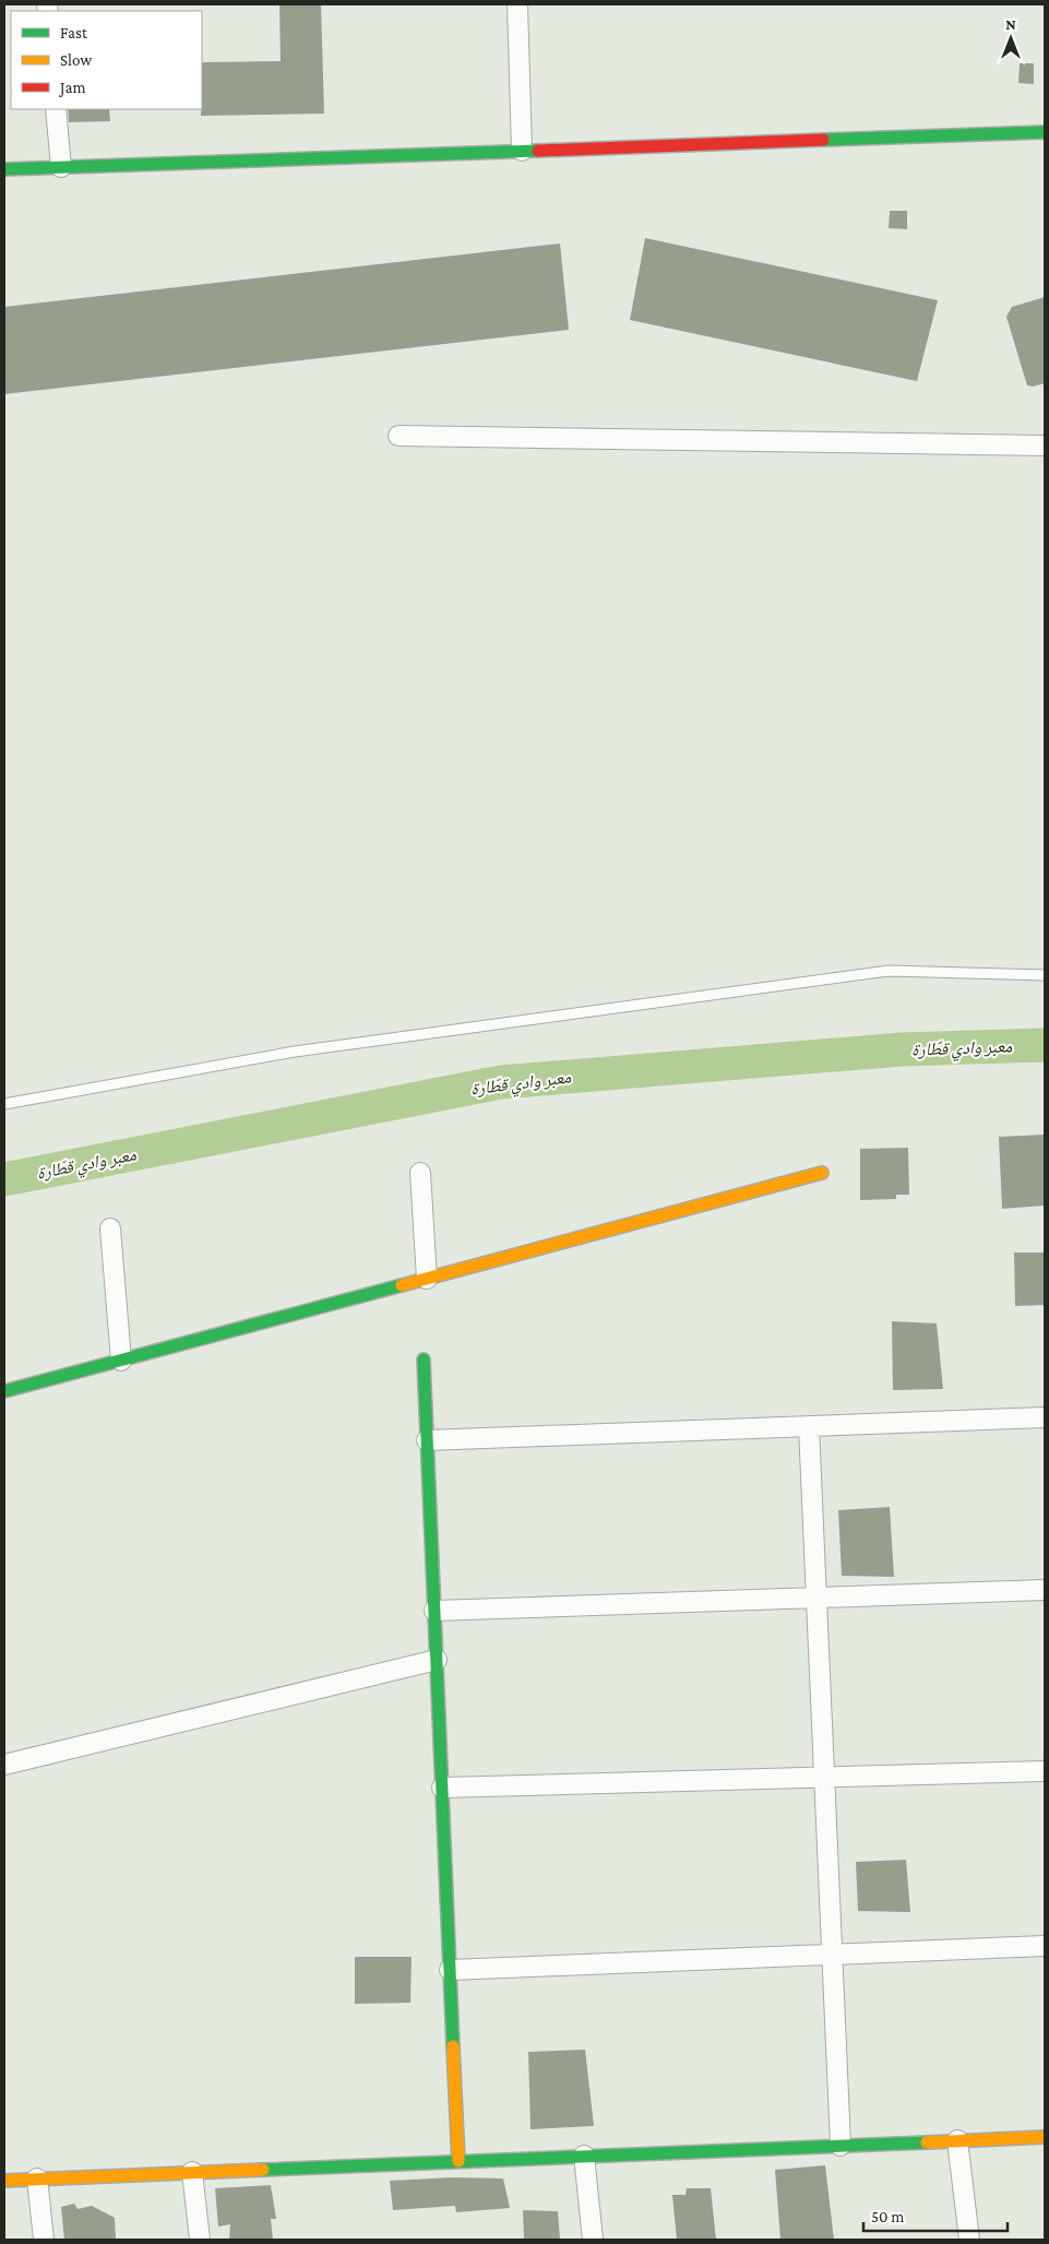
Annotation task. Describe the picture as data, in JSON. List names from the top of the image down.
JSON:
{
  "water": ["معبر وادي قطّارة"],
  "legend": ["Fast", "Slow", "Jam"],
  "scale_bar": "50 m",
  "north": "top"
}
